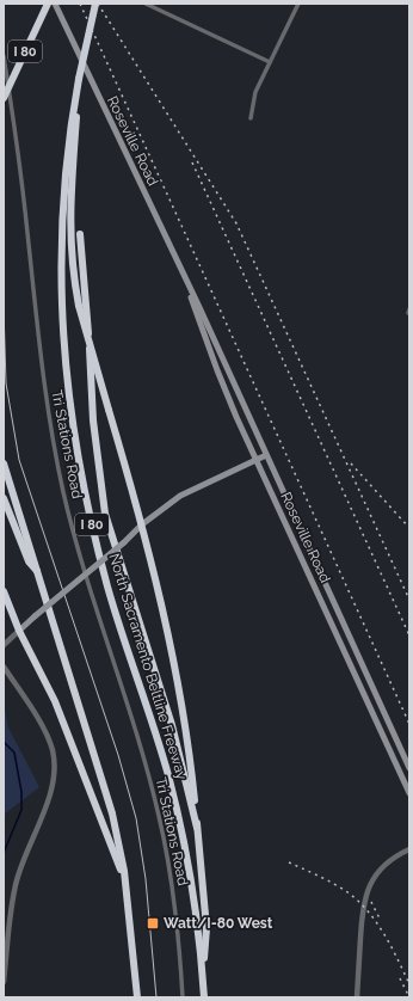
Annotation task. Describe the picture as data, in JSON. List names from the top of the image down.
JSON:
{
  "streets": {
    "highway": ["I 80", "North Sacramento Beltline Freeway"],
    "main road": ["Roseville Road"],
    "street": ["Tri Stations Road"]
  },
  "places": {
    "transit": ["Watt/I-80 West"]
  }
}
